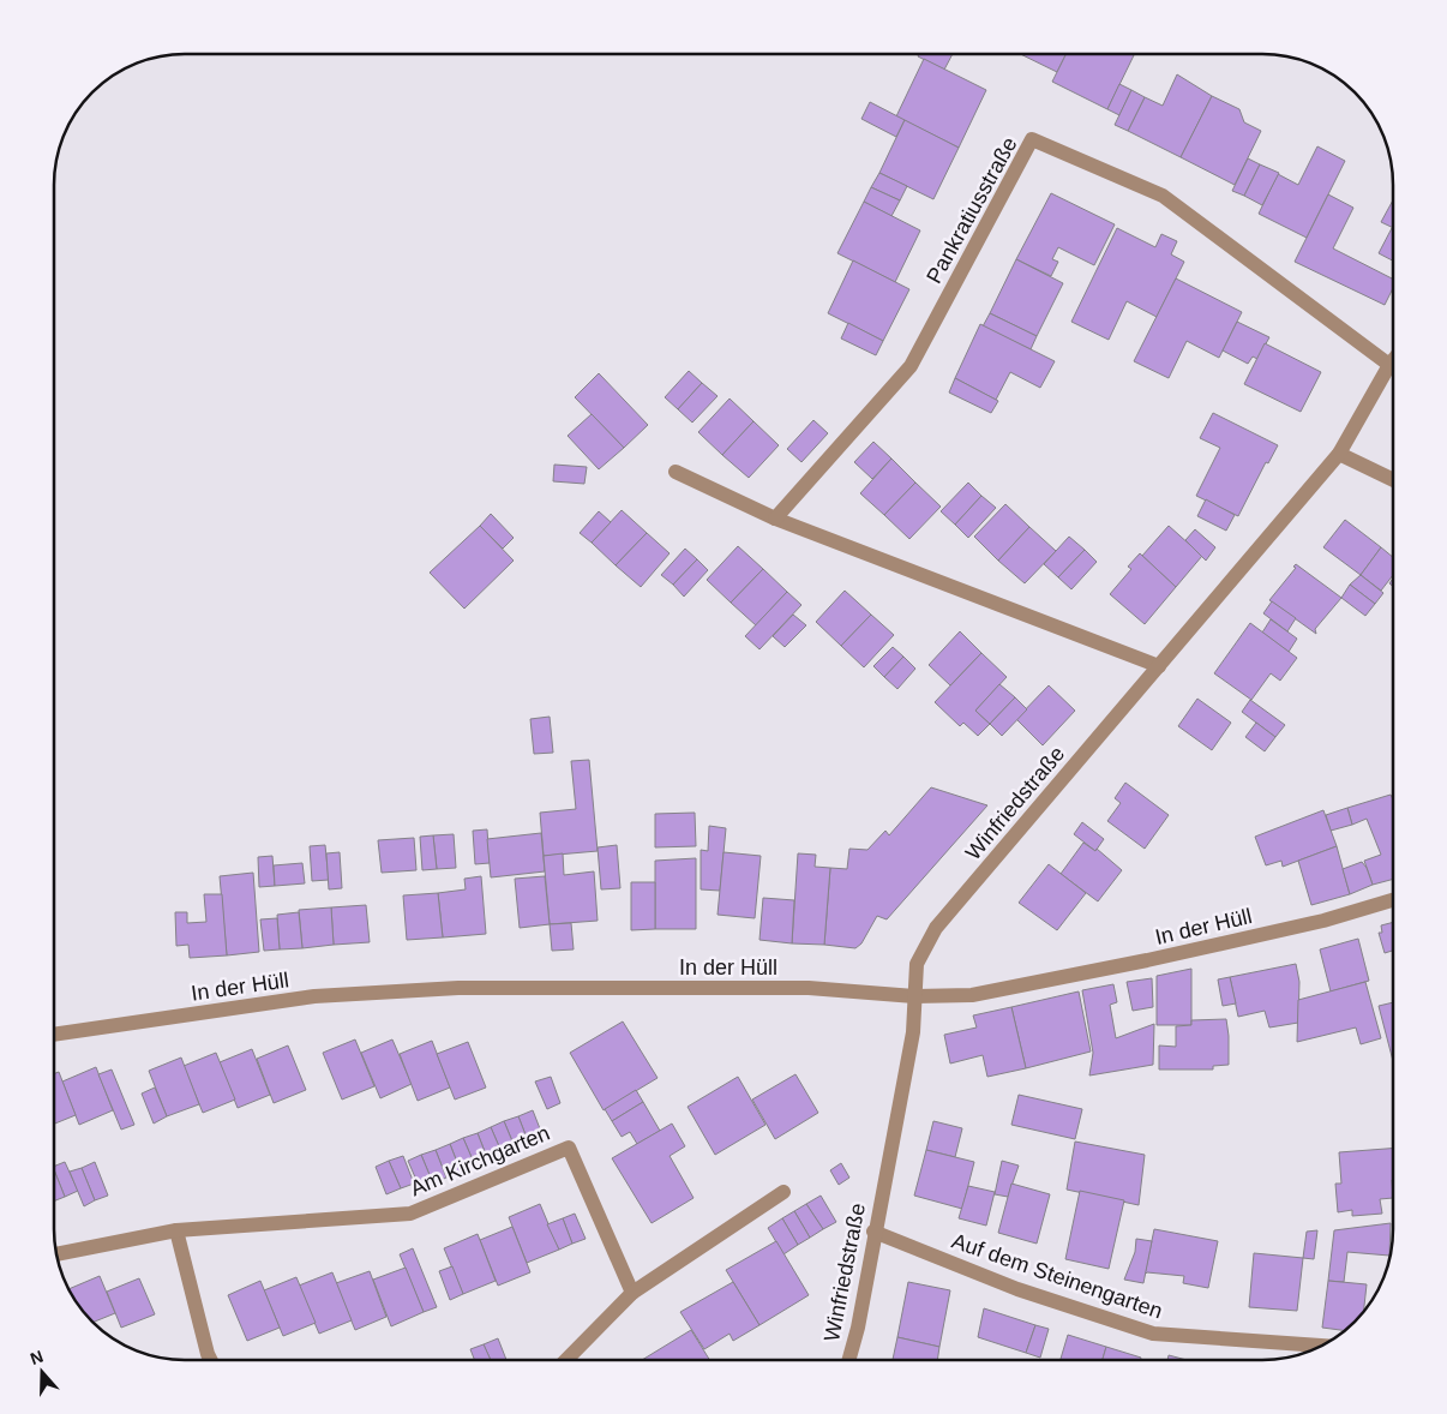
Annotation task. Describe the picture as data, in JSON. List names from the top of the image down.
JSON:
{
  "streets": {
    "street": [
      "Pankratiusstraße",
      "Winfriedstraße",
      "In der Hüll",
      "Am Kirchgarten",
      "Auf dem Steinengarten"
    ]
  },
  "crossings": [
    ["Pankratiusstraße", "Winfriedstraße"],
    ["Winfriedstraße", "In der Hüll"],
    ["Winfriedstraße", "Auf dem Steinengarten"]
  ],
  "north": "top"
}
